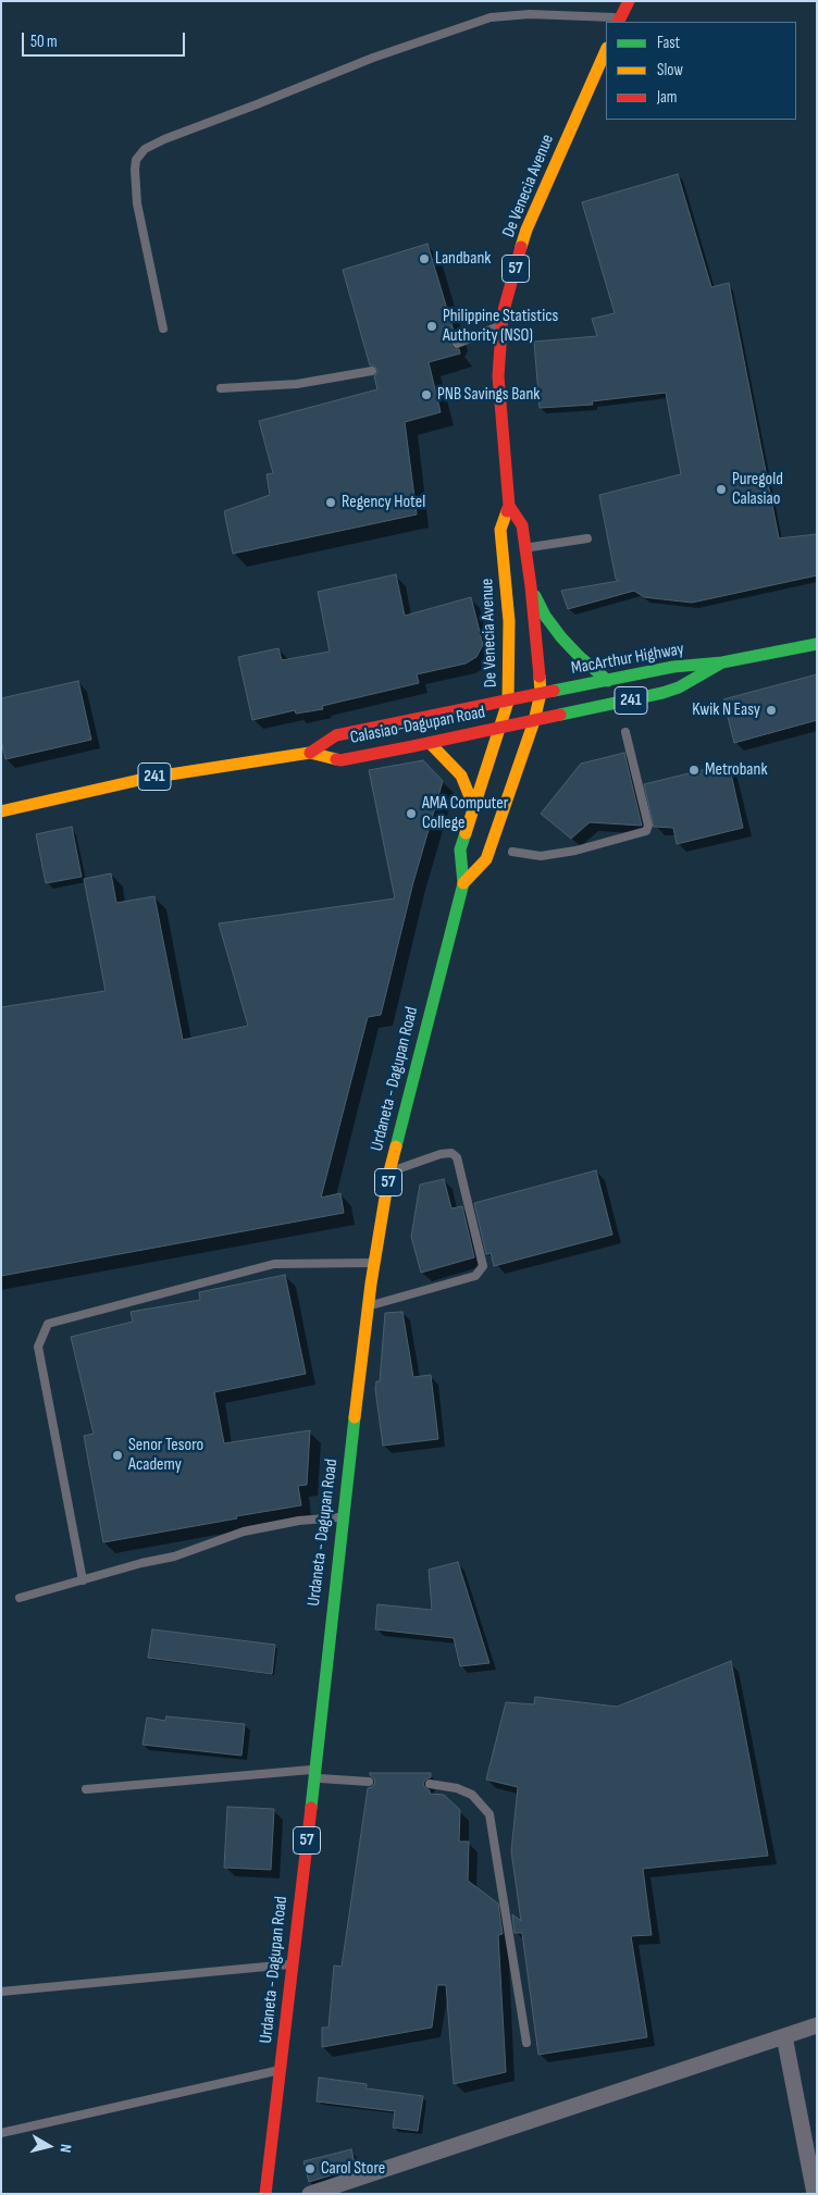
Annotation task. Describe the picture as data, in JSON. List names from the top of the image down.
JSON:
{
  "streets": {
    "main road": [
      "De Venecia Avenue",
      "57",
      "MacArthur Highway",
      "241",
      "Calasiao-Dagupan Road",
      "Urdaneta - Dagupan Road"
    ]
  },
  "crossings": [
    ["De Venecia Avenue", "MacArthur Highway"],
    ["De Venecia Avenue", "Calasiao-Dagupan Road"],
    ["De Venecia Avenue", "Urdaneta - Dagupan Road"],
    ["MacArthur Highway", "Calasiao-Dagupan Road"],
    ["MacArthur Highway", "Urdaneta - Dagupan Road"],
    ["Calasiao-Dagupan Road", "Urdaneta - Dagupan Road"]
  ],
  "places": [
    "Landbank",
    "Philippine Statistics Authority (NSO)",
    "PNB Savings Bank",
    "Puregold Calasiao",
    "Regency Hotel",
    "Kwik N Easy",
    "Metrobank",
    "AMA Computer College",
    "Senor Tesoro Academy",
    "Carol Store"
  ],
  "legend": ["Fast", "Slow", "Jam"],
  "scale_bar": "50 m",
  "north": "right"
}
